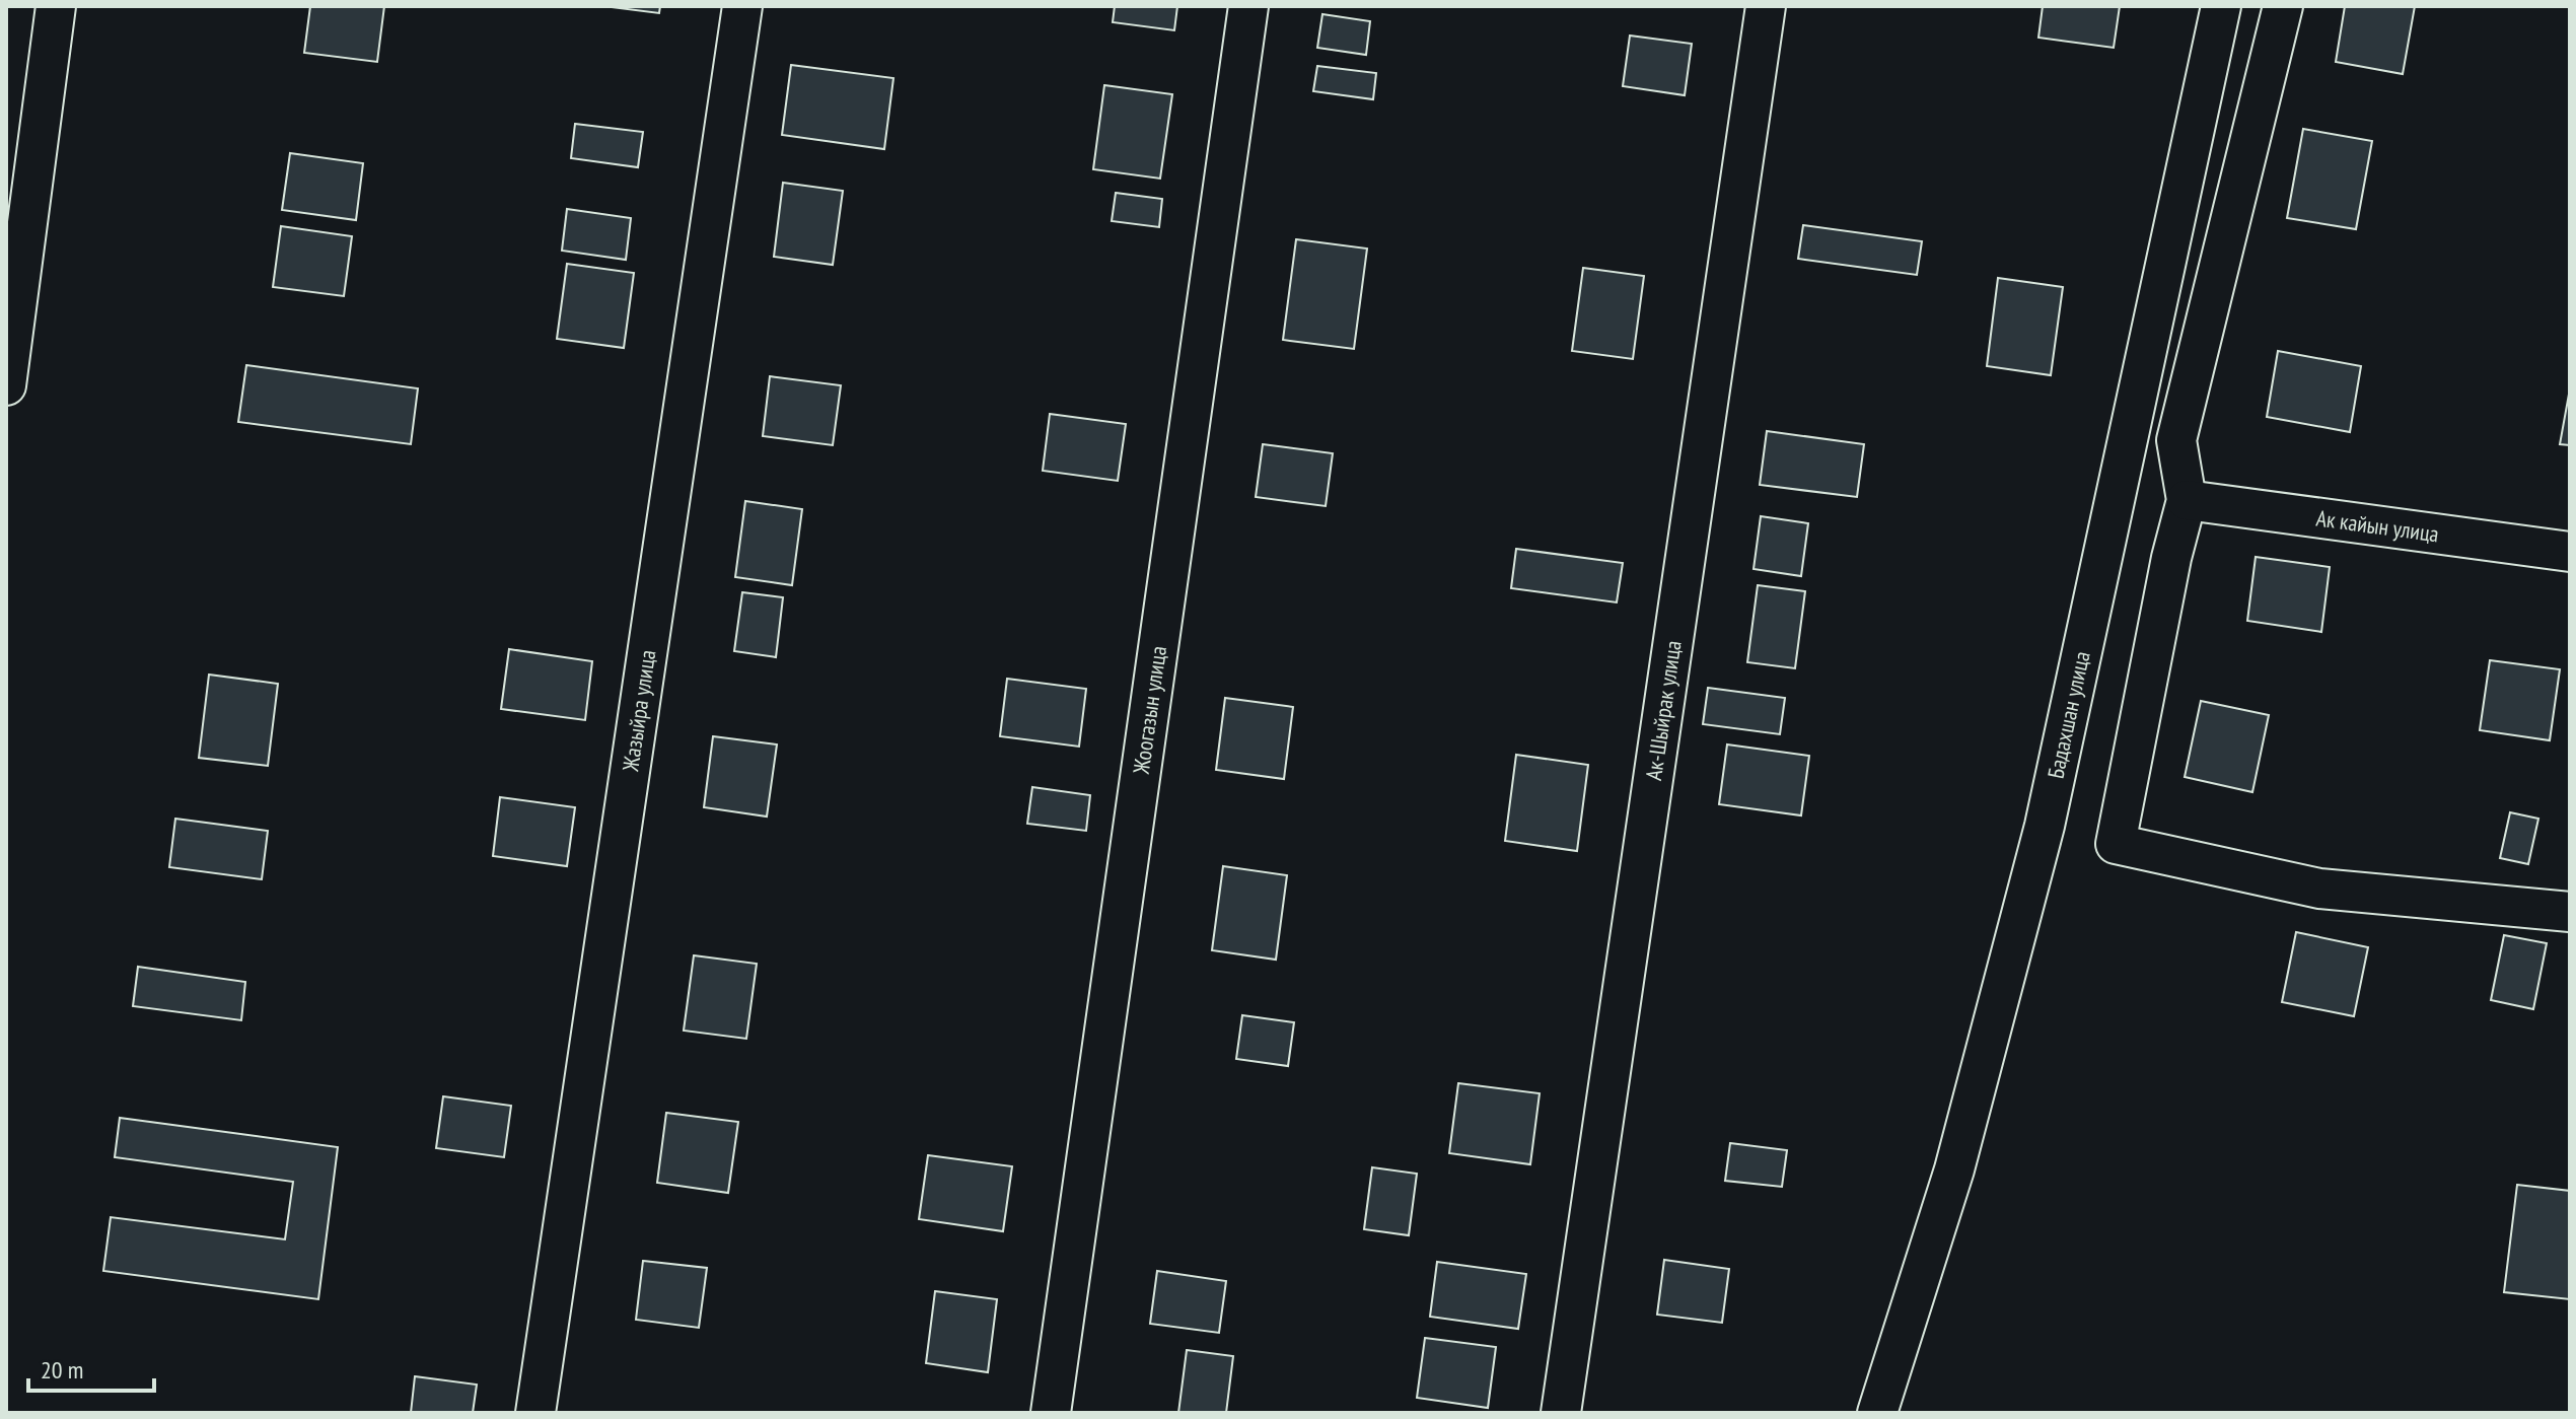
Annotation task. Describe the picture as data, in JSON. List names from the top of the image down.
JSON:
{
  "streets": {
    "street": [
      "Ак кайын улица",
      "Жазыйра улица",
      "Жоогазын улица",
      "Ак-Шыйрак улица",
      "Бадахшан улица"
    ]
  },
  "scale_bar": "20 m"
}
